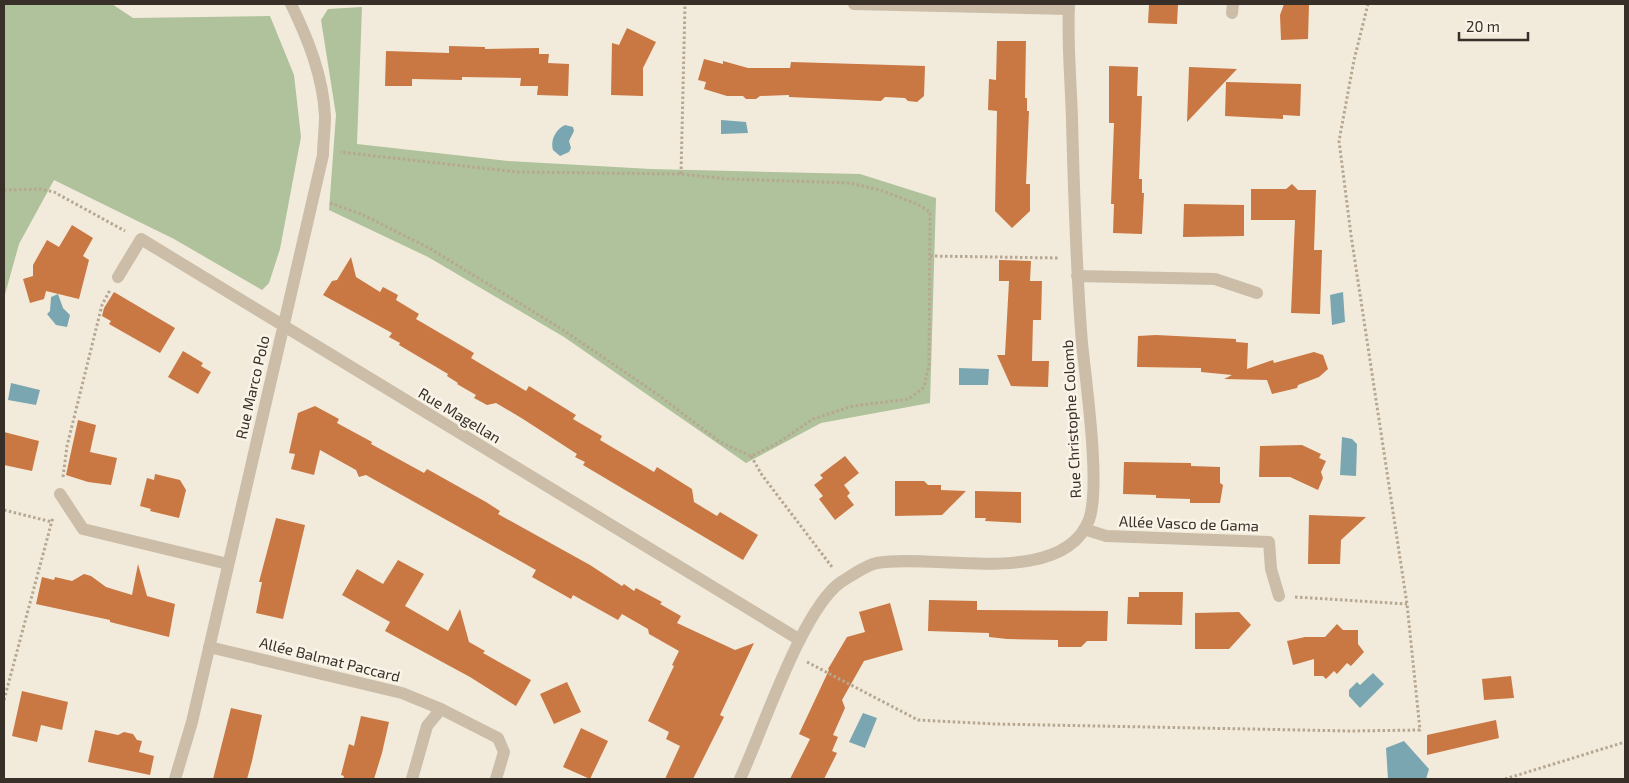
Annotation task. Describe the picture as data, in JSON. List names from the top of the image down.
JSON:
{
  "streets": {
    "street": [
      "Rue Marco Polo",
      "Rue Magellan",
      "Rue Christophe Colomb",
      "Allée Vasco de Gama",
      "Allée Balmat Paccard"
    ]
  },
  "crossings": [
    ["Rue Marco Polo", "Rue Magellan"],
    ["Rue Marco Polo", "Allée Balmat Paccard"],
    ["Rue Magellan", "Rue Christophe Colomb"],
    ["Rue Christophe Colomb", "Allée Vasco de Gama"]
  ],
  "scale_bar": "20 m"
}
